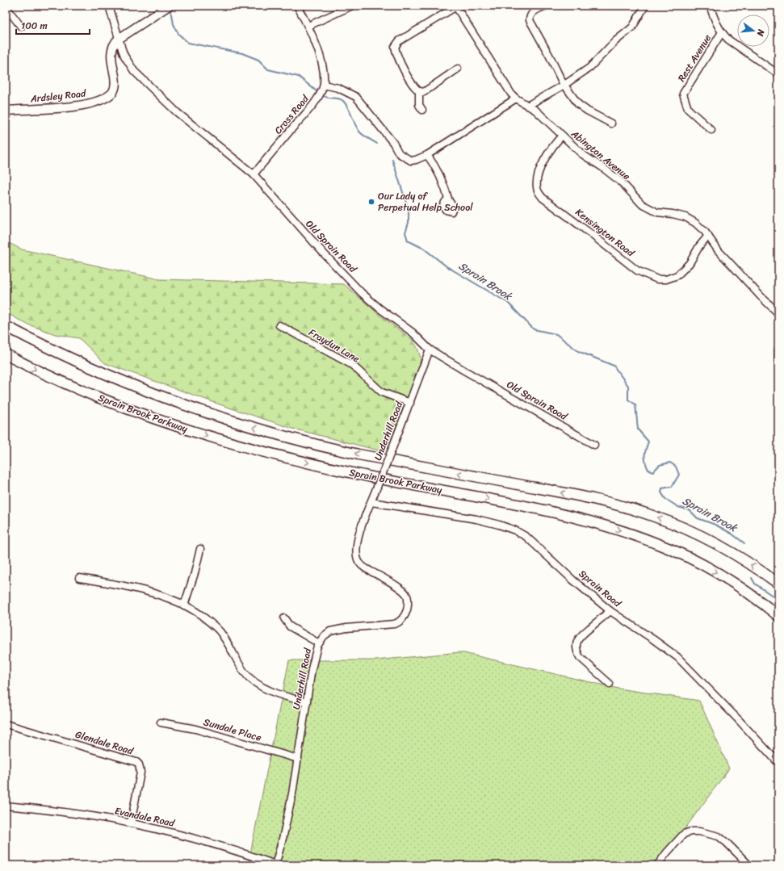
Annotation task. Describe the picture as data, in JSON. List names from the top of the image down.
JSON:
{
  "streets": {
    "highway": ["Sprain Brook Parkway"],
    "main road": ["Ardsley Road"],
    "street": [
      "Rest Avenue",
      "Cross Road",
      "Abington Avenue",
      "Kensington Road",
      "Old Sprain Road",
      "Fraydun Lane",
      "Underhill Road",
      "Sprain Road",
      "Sundale Place",
      "Glendale Road",
      "Evandale Road"
    ]
  },
  "crossings": [
    ["Ardsley Road", "Old Sprain Road"],
    ["Cross Road", "Old Sprain Road"],
    ["Abington Avenue", "Kensington Road"],
    ["Old Sprain Road", "Underhill Road"],
    ["Fraydun Lane", "Underhill Road"],
    ["Underhill Road", "Sprain Road"],
    ["Underhill Road", "Sundale Place"],
    ["Underhill Road", "Evandale Road"],
    ["Glendale Road", "Evandale Road"]
  ],
  "water": ["Sprain Brook"],
  "places": ["Our Lady of Perpetual Help School"],
  "scale_bar": "100 m",
  "north": "right"
}
